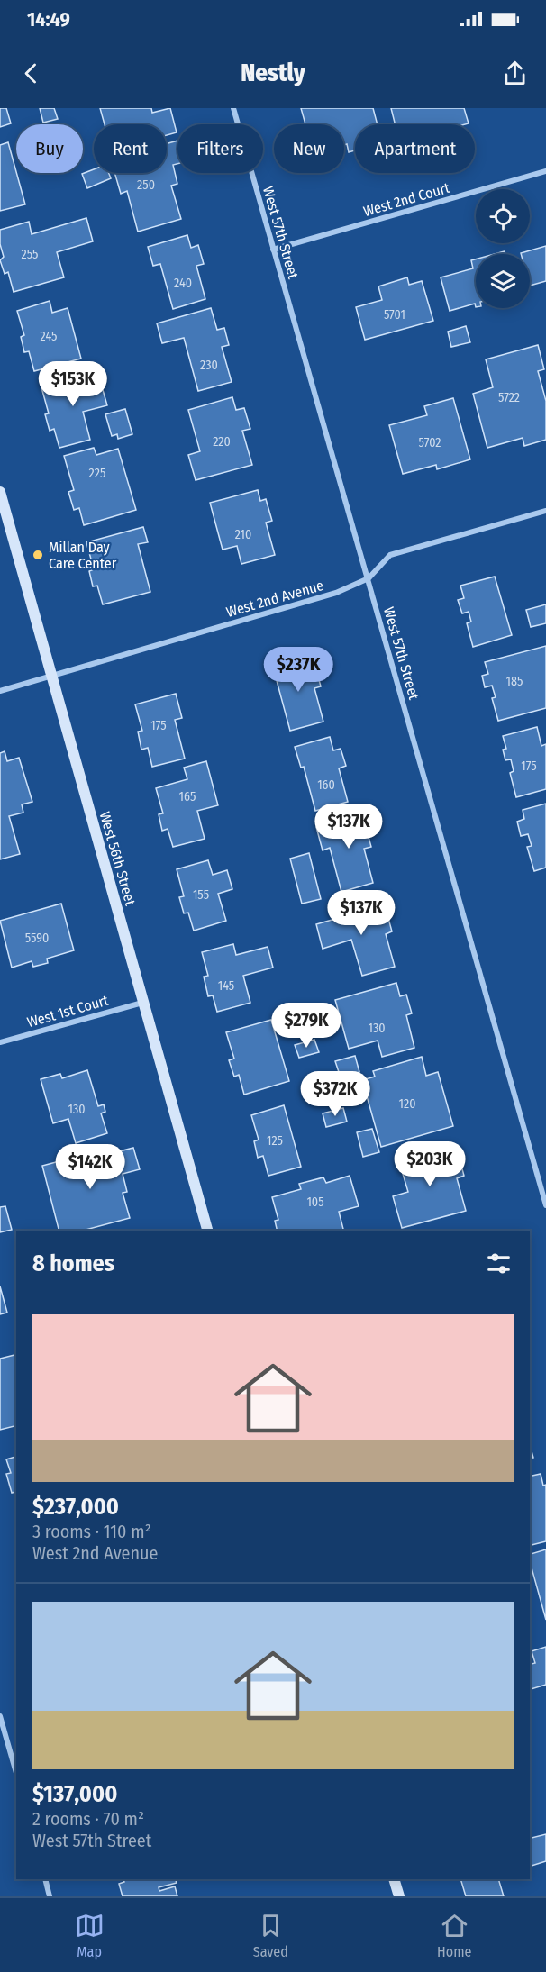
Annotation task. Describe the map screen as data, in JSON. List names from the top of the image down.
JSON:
{
  "streets": {
    "street": [
      "West 2nd Court",
      "West 57th Street",
      "West 2nd Avenue",
      "West 56th Street",
      "West 1st Court"
    ]
  },
  "crossings": [
    ["West 2nd Court", "West 57th Street"],
    ["West 57th Street", "West 2nd Avenue"],
    ["West 2nd Avenue", "West 56th Street"],
    ["West 56th Street", "West 1st Court"]
  ],
  "places": ["Millan Day Care Center"],
  "house_numbers": [
    "250",
    "255",
    "240",
    "5701",
    "245",
    "230",
    "5722",
    "220",
    "5702",
    "225",
    "210",
    "185",
    "175",
    "175",
    "160",
    "165",
    "155",
    "5590",
    "145",
    "130",
    "120",
    "130",
    "125",
    "105"
  ],
  "page": {
    "status": "14:49",
    "header": "Nestly",
    "chip": [
      "Buy",
      "Rent",
      "Filters",
      "New",
      "Apartment"
    ],
    "price": [
      "$153K",
      "$237K",
      "$137K",
      "$137K",
      "$279K",
      "$372K",
      "$203K",
      "$142K"
    ],
    "heading": "8 homes",
    "list": [
      {
        "name": "$237,000",
        "note": "3 rooms · 110 m² · West 2nd Avenue"
      },
      {
        "name": "$137,000",
        "note": "2 rooms · 70 m² · West 57th Street"
      }
    ],
    "tabs": ["Map", "Saved", "Home"]
  }
}
